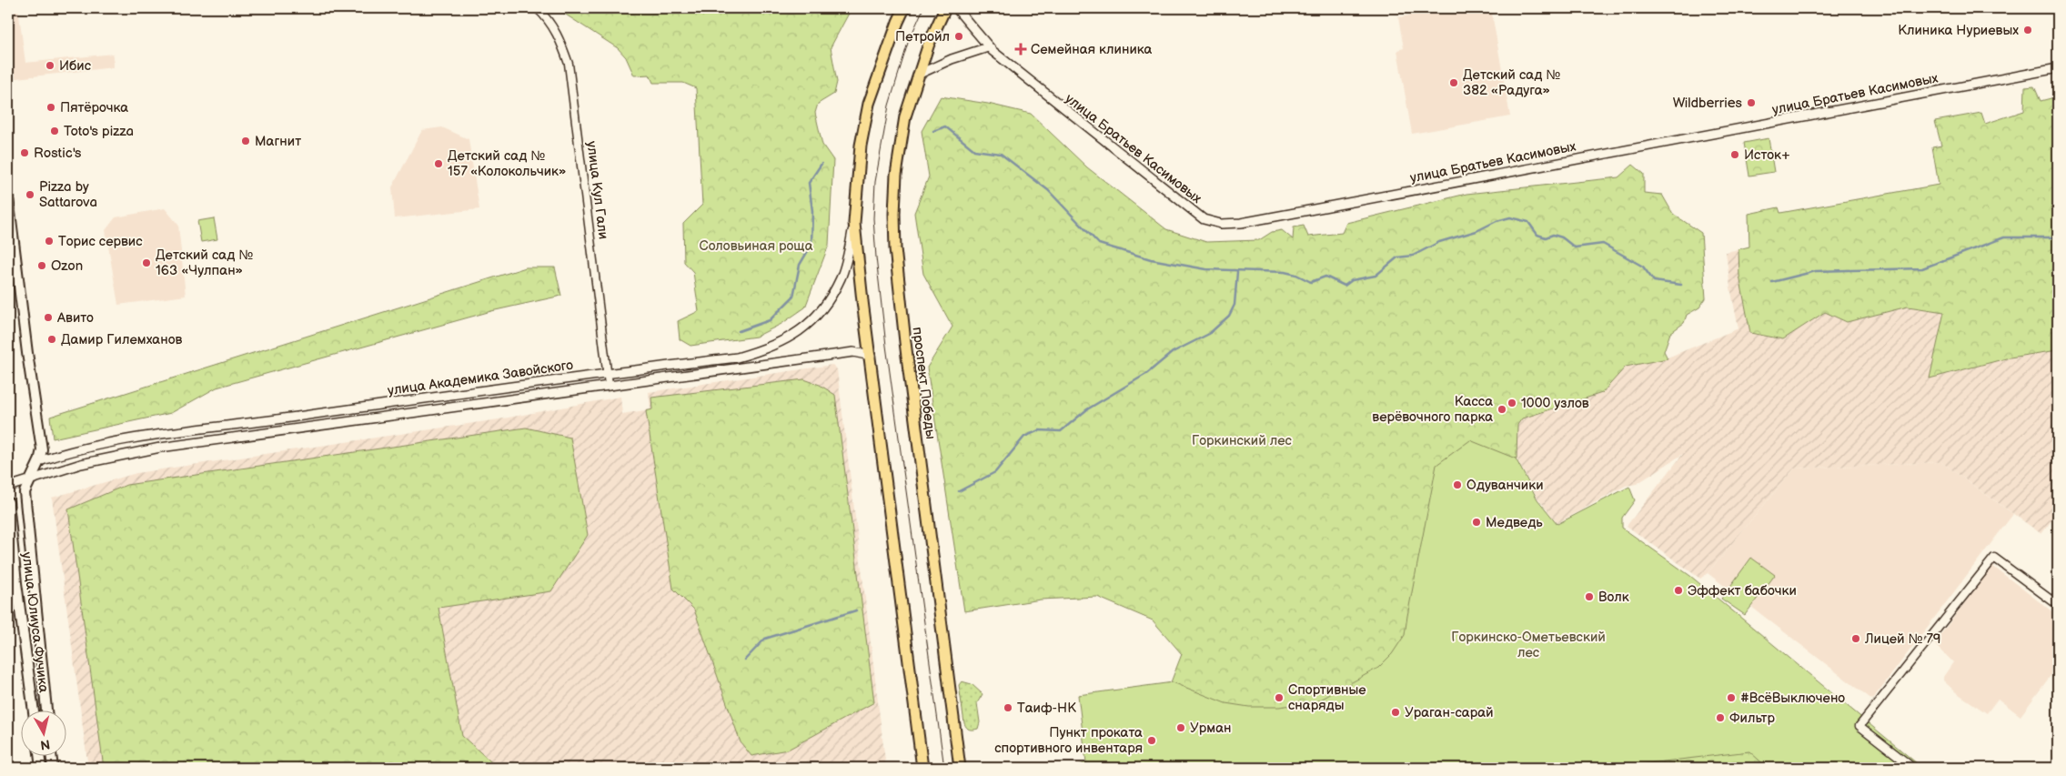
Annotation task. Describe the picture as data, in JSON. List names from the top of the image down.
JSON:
{
  "streets": {
    "main road": ["проспект Победы", "улица Юлиуса Фучика"],
    "street": ["улица Братьев Касимовых", "улица Кул Гали", "улица Академика Завойского"]
  },
  "crossings": [
    ["улица Кул Гали", "улица Академика Завойского"],
    ["улица Академика Завойского", "улица Юлиуса Фучика"]
  ],
  "parks": ["Соловьиная роща", "Горкинский лес", "Горкинско-Ометьевский лес"],
  "places": {
    "other": [
      "Клиника Нуриевых",
      "Петройл",
      "Ибис",
      "Детский сад № 382 «Радуга»",
      "Wildberries",
      "Пятёрочка",
      "Toto's pizza",
      "Магнит",
      "Rostic's",
      "Исток+",
      "Детский сад № 157 «Колокольчик»",
      "Pizza by Sattarova",
      "Торис сервис",
      "Детский сад № 163 «Чулпан»",
      "Ozon",
      "Авито",
      "Дамир Гилемханов",
      "1000 узлов",
      "Касса верёвочного парка",
      "Одуванчики",
      "Медведь",
      "Эффект бабочки",
      "Волк",
      "Лицей № 79",
      "Спортивные снаряды",
      "#ВсёВыключено",
      "Таиф-НК",
      "Ураган-сарай",
      "Фильтр",
      "Урман",
      "Пункт проката спортивного инвентаря"
    ],
    "health": ["Семейная клиника"]
  },
  "north": "bottom"
}
